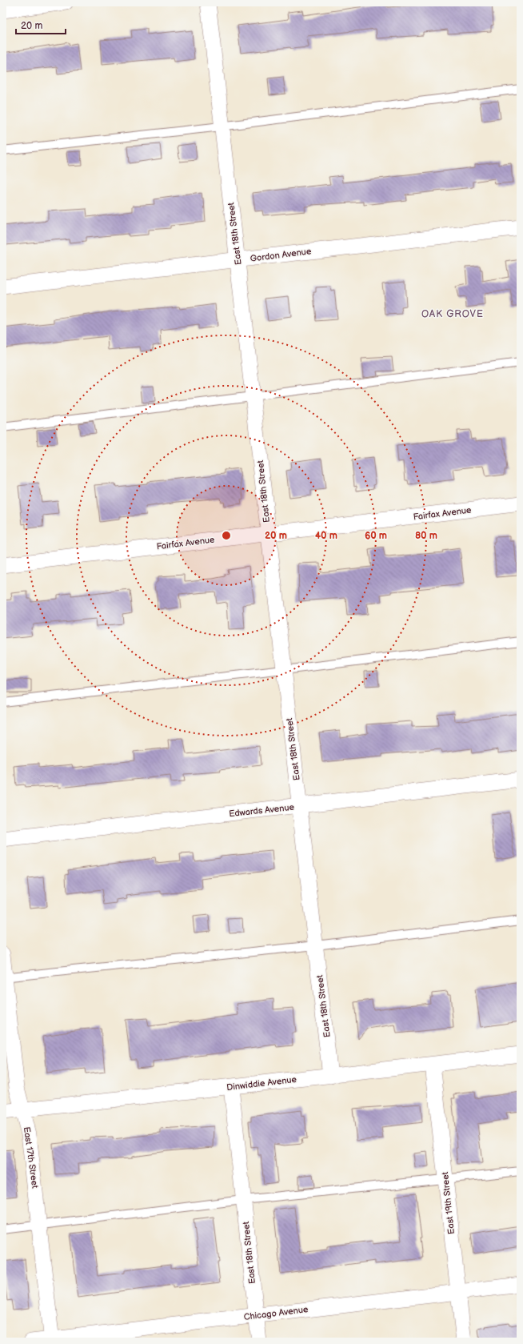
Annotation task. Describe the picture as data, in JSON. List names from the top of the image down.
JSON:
{
  "streets": {
    "street": [
      "East 18th Street",
      "Gordon Avenue",
      "Fairfax Avenue",
      "Edwards Avenue",
      "Dinwiddie Avenue",
      "East 17th Street",
      "East 19th Street",
      "Chicago Avenue"
    ]
  },
  "crossings": [
    ["East 18th Street", "Gordon Avenue"],
    ["East 18th Street", "Fairfax Avenue"],
    ["East 18th Street", "Edwards Avenue"],
    ["East 18th Street", "Dinwiddie Avenue"],
    ["East 18th Street", "Chicago Avenue"],
    ["Dinwiddie Avenue", "East 17th Street"],
    ["Dinwiddie Avenue", "East 19th Street"],
    ["East 17th Street", "Chicago Avenue"],
    ["East 19th Street", "Chicago Avenue"]
  ],
  "districts": ["OAK GROVE"],
  "scale_bar": "20 m",
  "rings": [
    "20 m",
    "40 m",
    "60 m",
    "80 m"
  ]
}
